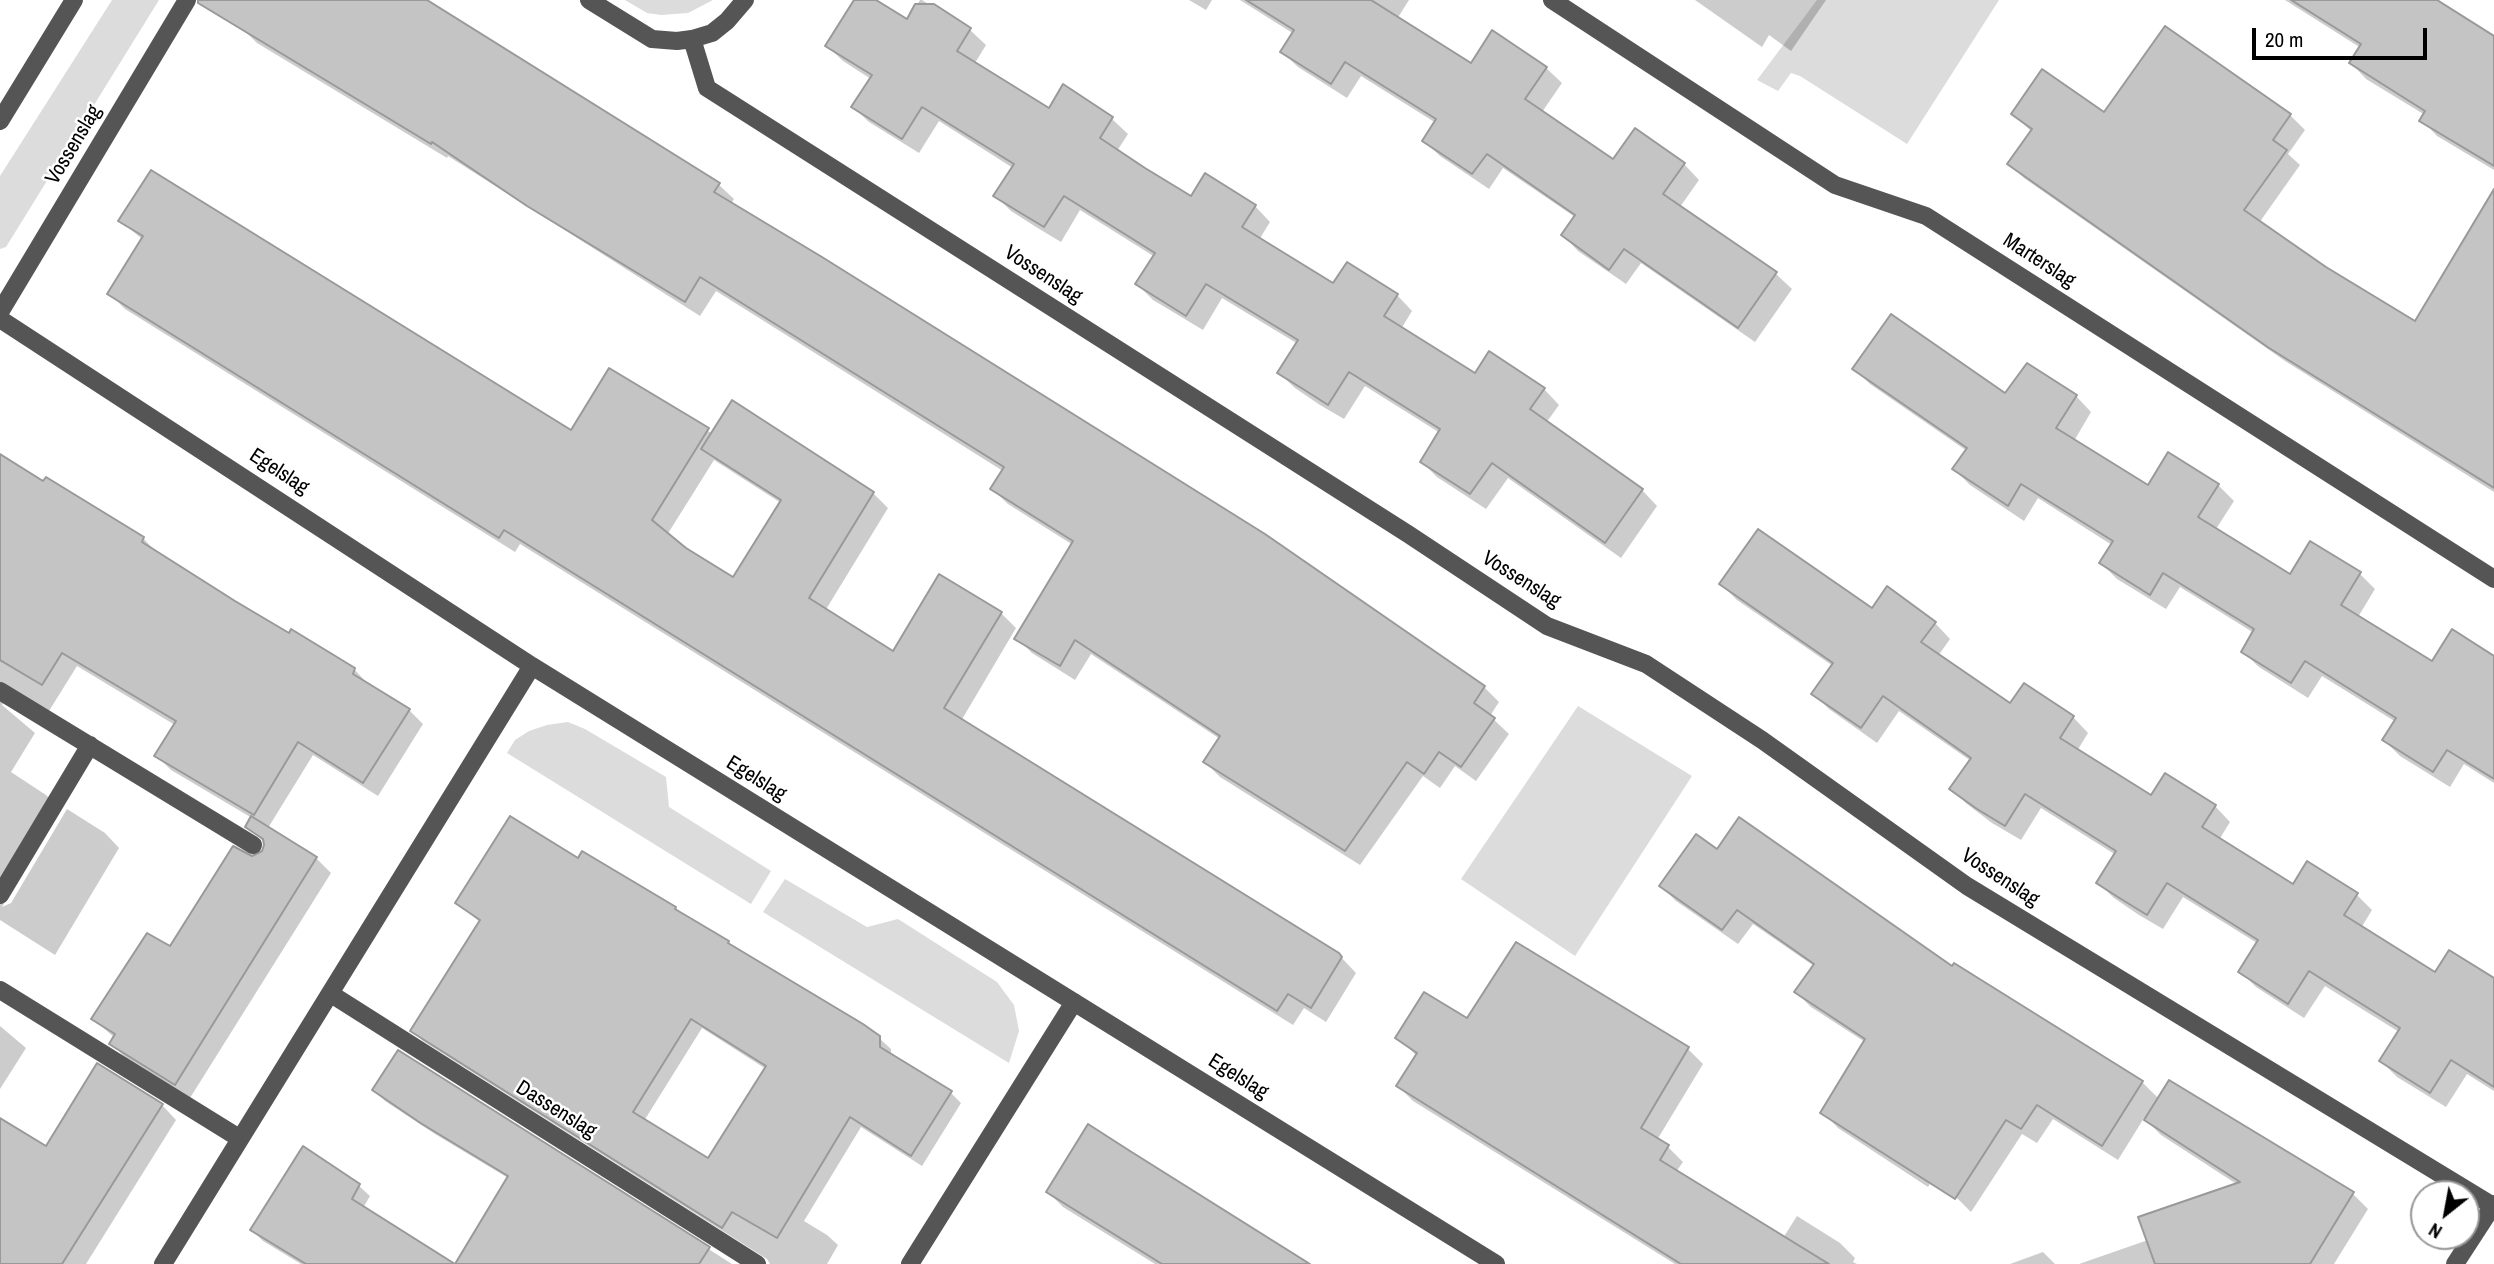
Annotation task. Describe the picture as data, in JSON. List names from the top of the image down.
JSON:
{
  "streets": {
    "street": [
      "Vossenslag",
      "Marterslag",
      "Egelslag",
      "Dassenslag"
    ]
  },
  "scale_bar": "20 m",
  "north": "bottom left"
}
